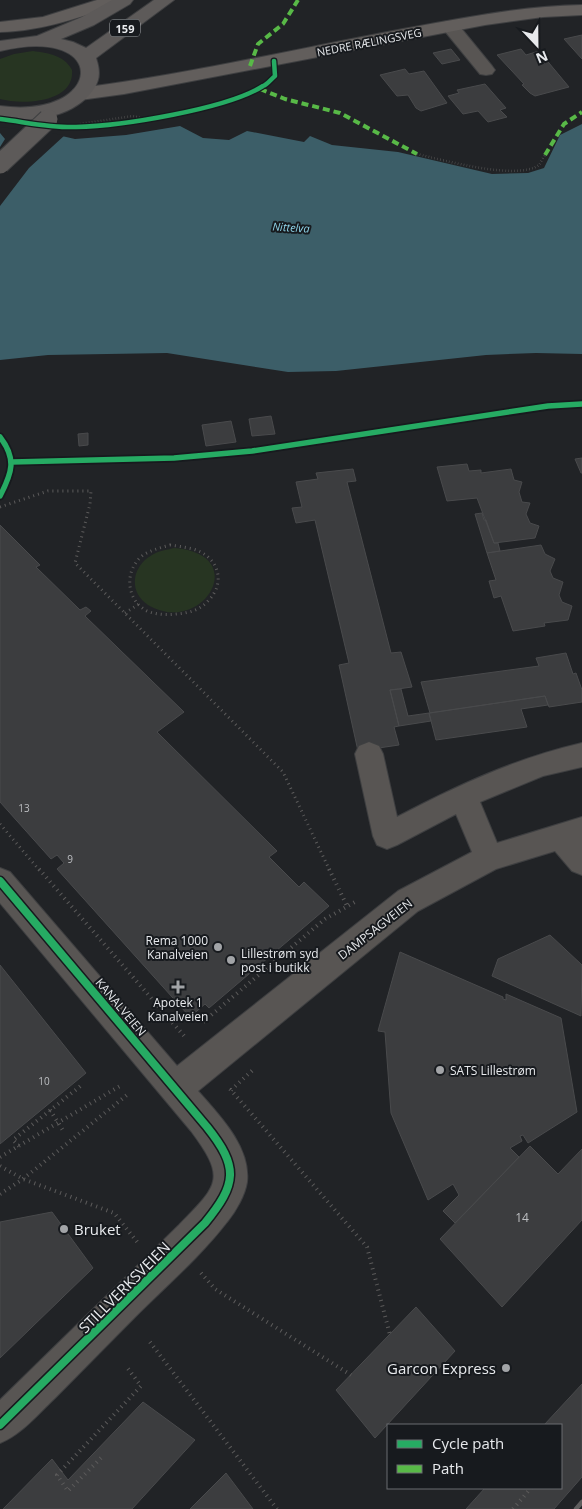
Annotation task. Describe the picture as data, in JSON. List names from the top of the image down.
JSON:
{
  "streets": {
    "highway": ["159"],
    "main road": ["NEDRE RÆLINGSVEG"],
    "street": ["DAMPSAGVEIEN", "KANALVEIEN", "STILLVERKSVEIEN"]
  },
  "crossings": [
    ["159", "NEDRE RÆLINGSVEG"],
    ["DAMPSAGVEIEN", "KANALVEIEN"],
    ["KANALVEIEN", "STILLVERKSVEIEN"]
  ],
  "water": ["Nittelva"],
  "places": {
    "other": [
      "Rema 1000 Kanalveien",
      "Lillestrøm syd post i butikk",
      "SATS Lillestrøm",
      "Bruket",
      "Garcon Express"
    ],
    "health": ["Apotek 1 Kanalveien"]
  },
  "house_numbers": [
    "13",
    "9",
    "10",
    "14"
  ],
  "legend": ["Cycle path", "Path"],
  "north": "bottom"
}
